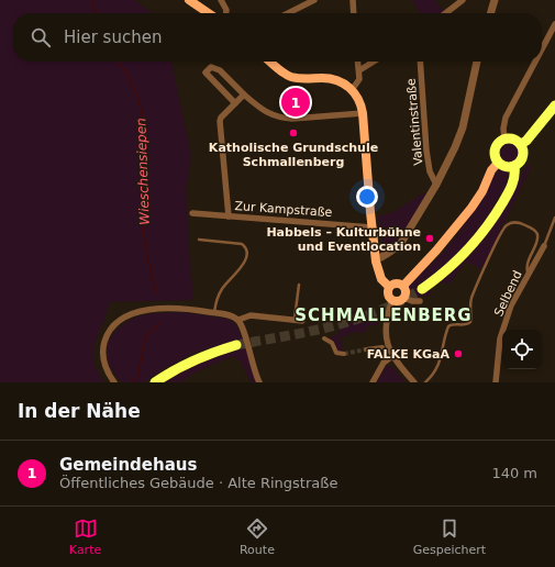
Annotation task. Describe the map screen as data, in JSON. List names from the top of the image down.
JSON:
{
  "streets": {
    "street": ["Valentinstraße", "Zur Kampstraße", "Selbend"]
  },
  "districts": ["SCHMALLENBERG"],
  "water": ["Wieschensiepen"],
  "places": ["Katholische Grundschule Schmallenberg", "Habbels – Kulturbühne und Eventlocation", "FALKE KGaA"],
  "page": {
    "search": "Hier suchen",
    "pins": "1",
    "heading": "In der Nähe",
    "list": [
      {
        "mark": "1",
        "name": "Gemeindehaus",
        "note": "Öffentliches Gebäude · Alte Ringstraße",
        "value": "140 m"
      }
    ],
    "nav": ["Karte", "Route", "Gespeichert"]
  }
}
